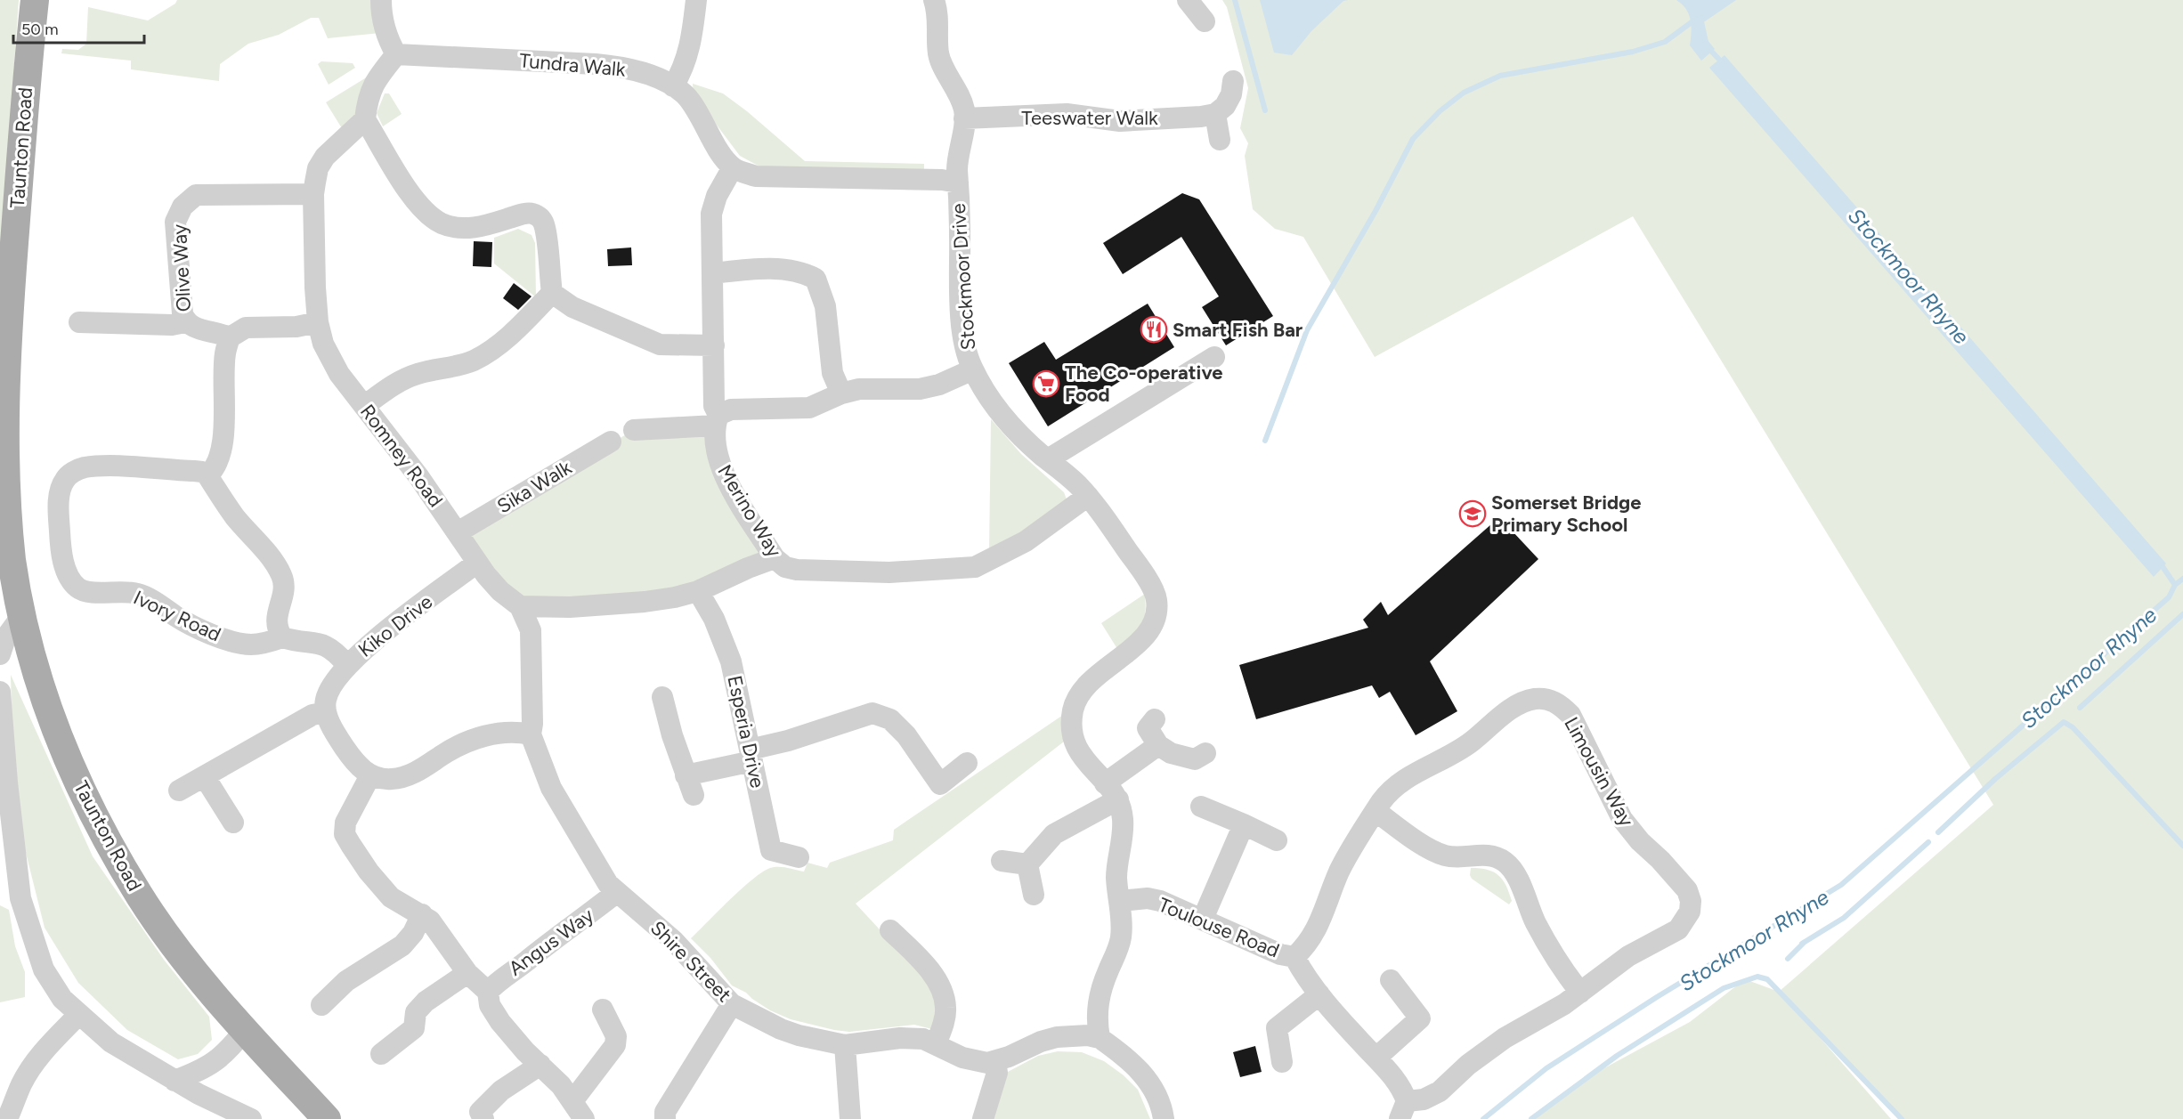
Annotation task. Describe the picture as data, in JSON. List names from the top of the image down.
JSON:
{
  "streets": {
    "main road": ["Taunton Road"],
    "street": [
      "Tundra Walk",
      "Teeswater Walk",
      "Olive Way",
      "Stockmoor Drive",
      "Romney Road",
      "Sika Walk",
      "Merino Way",
      "Ivory Road",
      "Kiko Drive",
      "Esperia Drive",
      "Limousin Way",
      "Toulouse Road",
      "Angus Way",
      "Shire Street"
    ]
  },
  "crossings": [
    ["Tundra Walk", "Merino Way"],
    ["Teeswater Walk", "Stockmoor Drive"],
    ["Olive Way", "Romney Road"],
    ["Stockmoor Drive", "Merino Way"],
    ["Romney Road", "Sika Walk"],
    ["Romney Road", "Kiko Drive"],
    ["Romney Road", "Shire Street"],
    ["Ivory Road", "Kiko Drive"],
    ["Limousin Way", "Toulouse Road"],
    ["Angus Way", "Shire Street"]
  ],
  "water": ["Stockmoor Rhyne"],
  "places": {
    "restaurant": ["Smart Fish Bar"],
    "supermarket": ["The Co-operative Food"],
    "school or university": ["Somerset Bridge Primary School"]
  },
  "scale_bar": "50 m"
}
